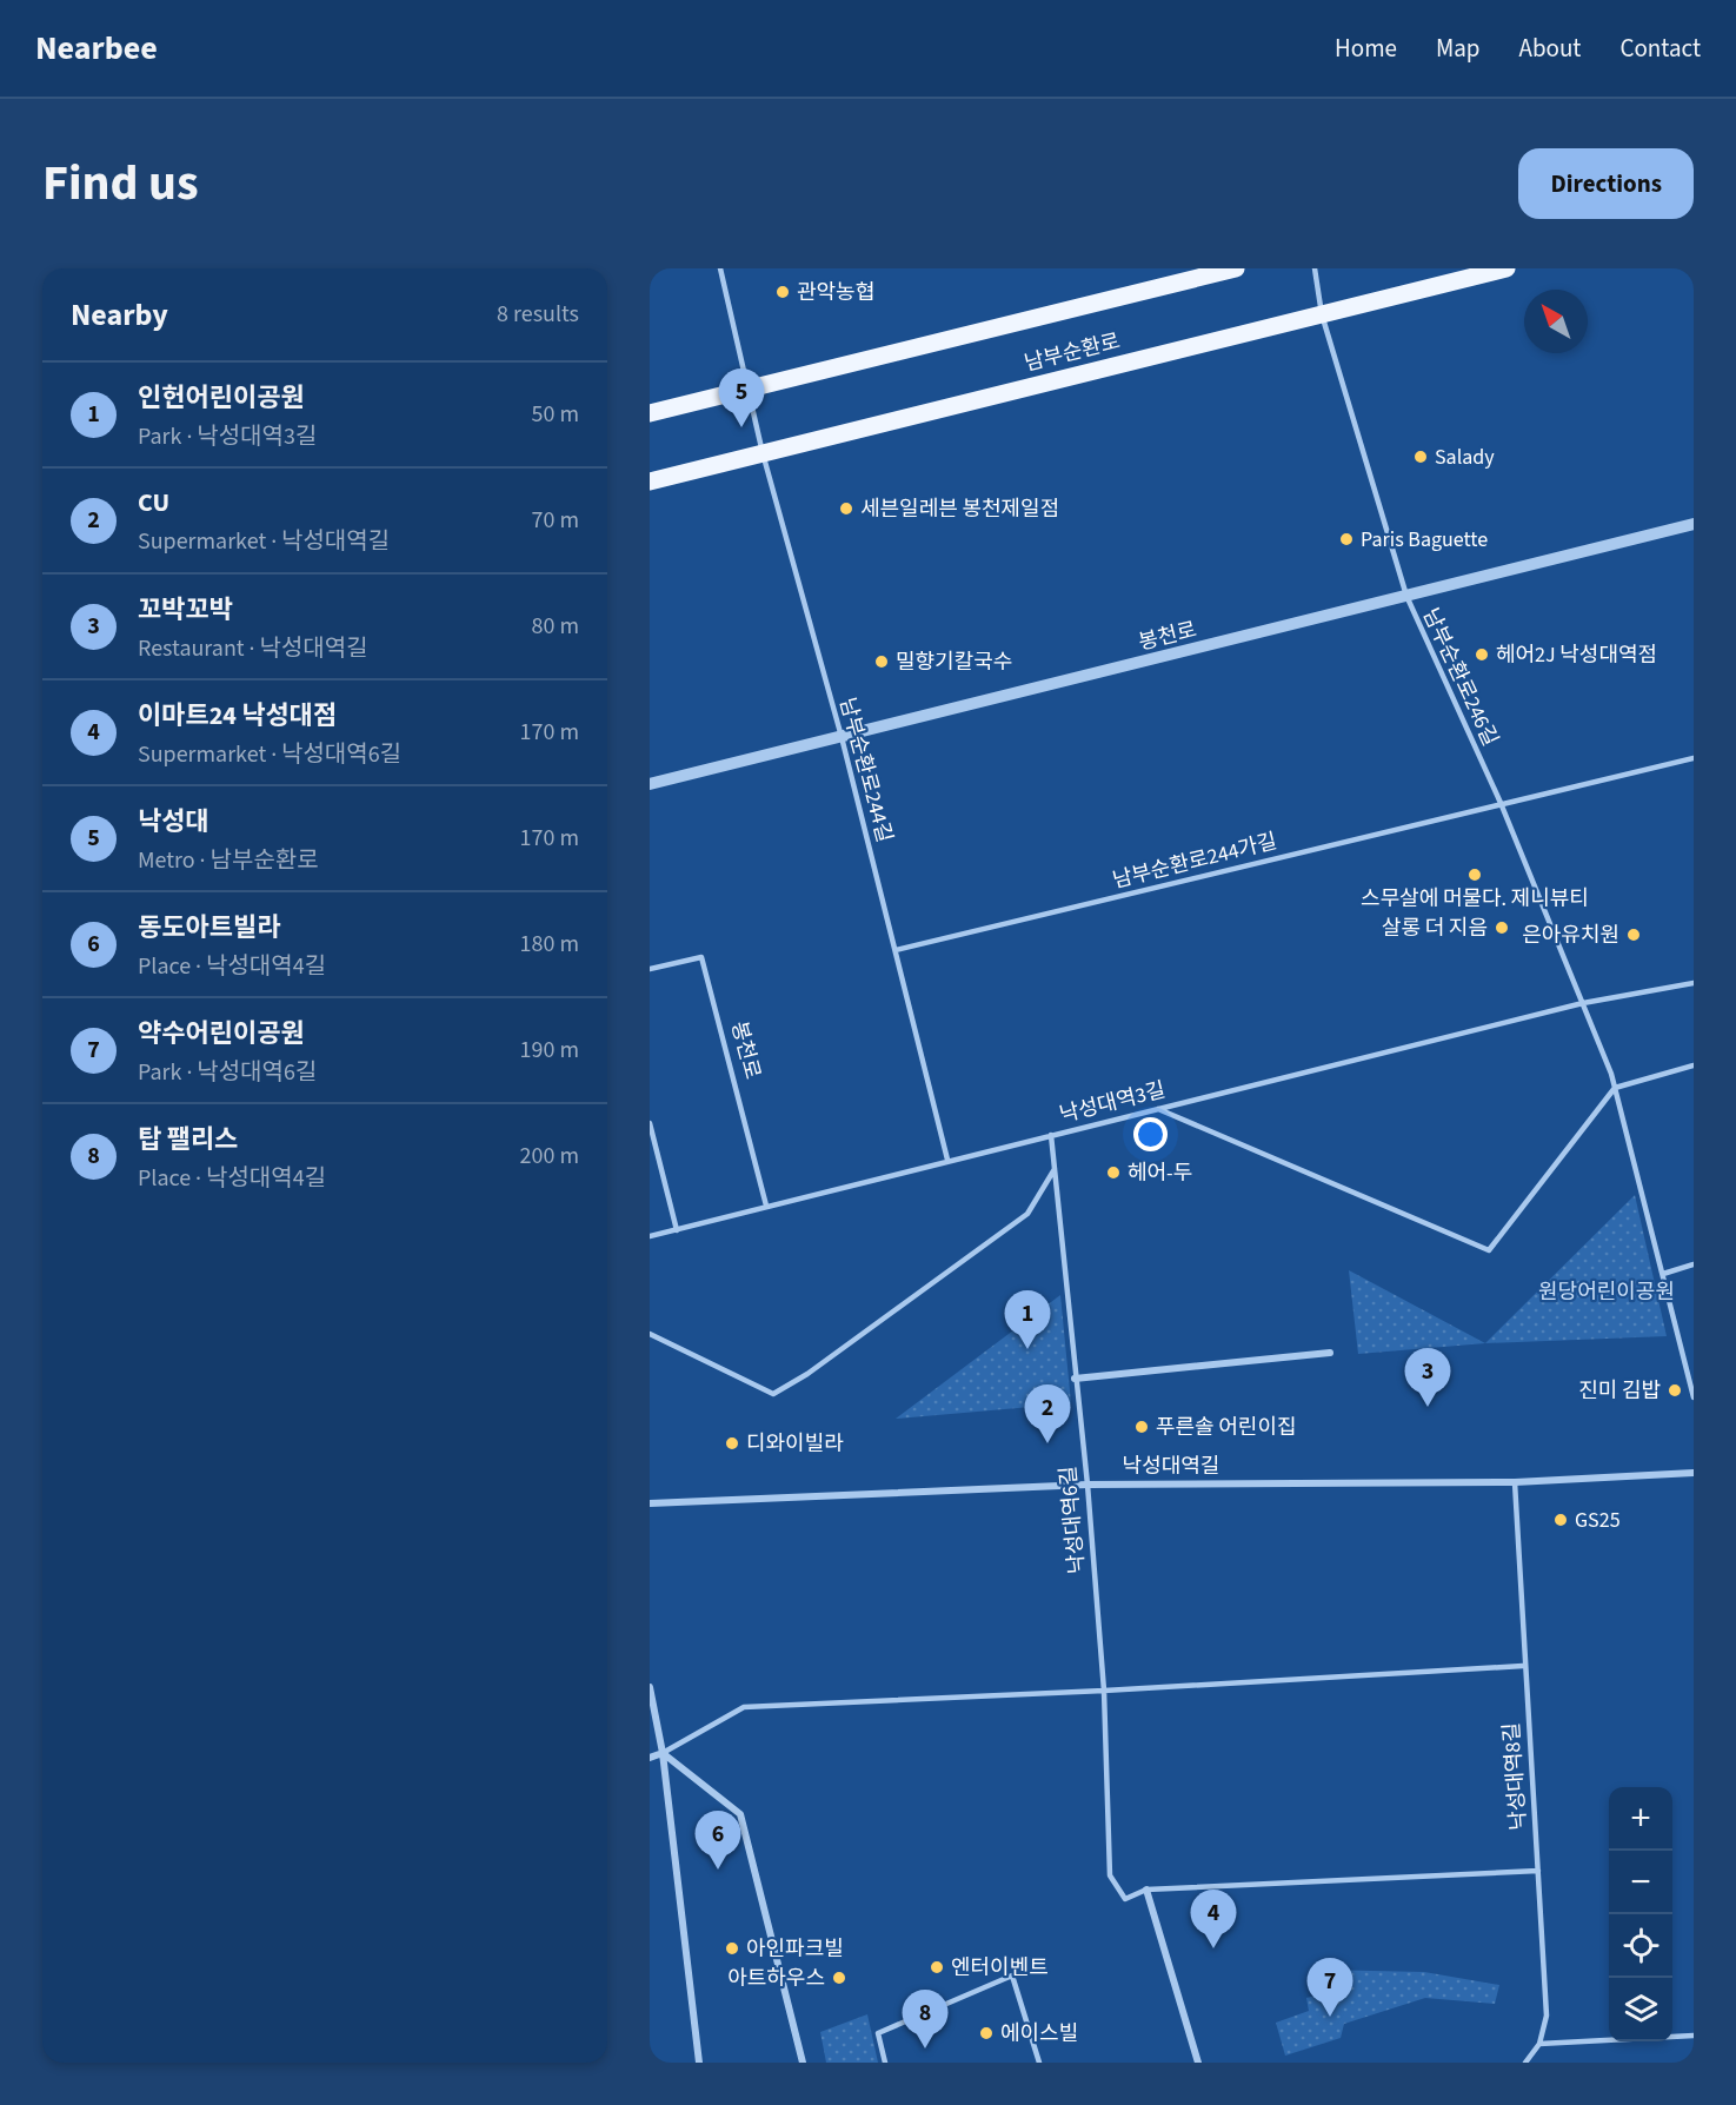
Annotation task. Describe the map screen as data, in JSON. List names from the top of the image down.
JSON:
{
  "streets": {
    "main road": ["남부순환로"],
    "street": ["봉천로", "낙성대역길"],
    "lane": [
      "남부순환로246길",
      "남부순환로244길",
      "남부순환로244가길",
      "낙성대역3길",
      "낙성대역6길",
      "낙성대역8길"
    ]
  },
  "crossings": [
    ["남부순환로", "남부순환로246길"],
    ["남부순환로", "남부순환로244길"],
    ["봉천로", "남부순환로246길"],
    ["봉천로", "남부순환로244길"],
    ["봉천로", "낙성대역3길"],
    ["남부순환로246길", "남부순환로244가길"],
    ["남부순환로246길", "낙성대역3길"],
    ["남부순환로244길", "남부순환로244가길"],
    ["남부순환로244길", "낙성대역3길"],
    ["낙성대역3길", "낙성대역6길"],
    ["낙성대역길", "낙성대역6길"],
    ["낙성대역길", "낙성대역8길"],
    ["낙성대역6길", "낙성대역8길"]
  ],
  "parks": ["원당어린이공원"],
  "places": [
    "관악농협",
    "Salady",
    "세븐일레븐 봉천제일점",
    "Paris Baguette",
    "헤어2J 낙성대역점",
    "밀향기칼국수",
    "스무살에 머물다. 제니뷰티",
    "살롱 더 지음",
    "은아유치원",
    "헤어-두",
    "진미 김밥",
    "푸른솔 어린이집",
    "디와이빌라",
    "GS25",
    "아인파크빌",
    "엔터이벤트",
    "아트하우스",
    "에이스빌"
  ],
  "north": "top left",
  "page": {
    "header": "Nearbee",
    "nav": [
      "Home",
      "Map",
      "About",
      "Contact"
    ],
    "title": "Find us",
    "buttons": "Directions",
    "heading": ["Nearby", "8 results"],
    "list": [
      {
        "mark": "1",
        "name": "인헌어린이공원",
        "note": "Park · 낙성대역3길",
        "value": "50 m"
      },
      {
        "mark": "2",
        "name": "CU",
        "note": "Supermarket · 낙성대역길",
        "value": "70 m"
      },
      {
        "mark": "3",
        "name": "꼬박꼬박",
        "note": "Restaurant · 낙성대역길",
        "value": "80 m"
      },
      {
        "mark": "4",
        "name": "이마트24 낙성대점",
        "note": "Supermarket · 낙성대역6길",
        "value": "170 m"
      },
      {
        "mark": "5",
        "name": "낙성대",
        "note": "Metro · 남부순환로",
        "value": "170 m"
      },
      {
        "mark": "6",
        "name": "동도아트빌라",
        "note": "Place · 낙성대역4길",
        "value": "180 m"
      },
      {
        "mark": "7",
        "name": "약수어린이공원",
        "note": "Park · 낙성대역6길",
        "value": "190 m"
      },
      {
        "mark": "8",
        "name": "탑 팰리스",
        "note": "Place · 낙성대역4길",
        "value": "200 m"
      }
    ],
    "pins": [
      "5",
      "1",
      "3",
      "2",
      "6",
      "4",
      "7",
      "8"
    ],
    "map_buttons": ["+", "−"]
  }
}
